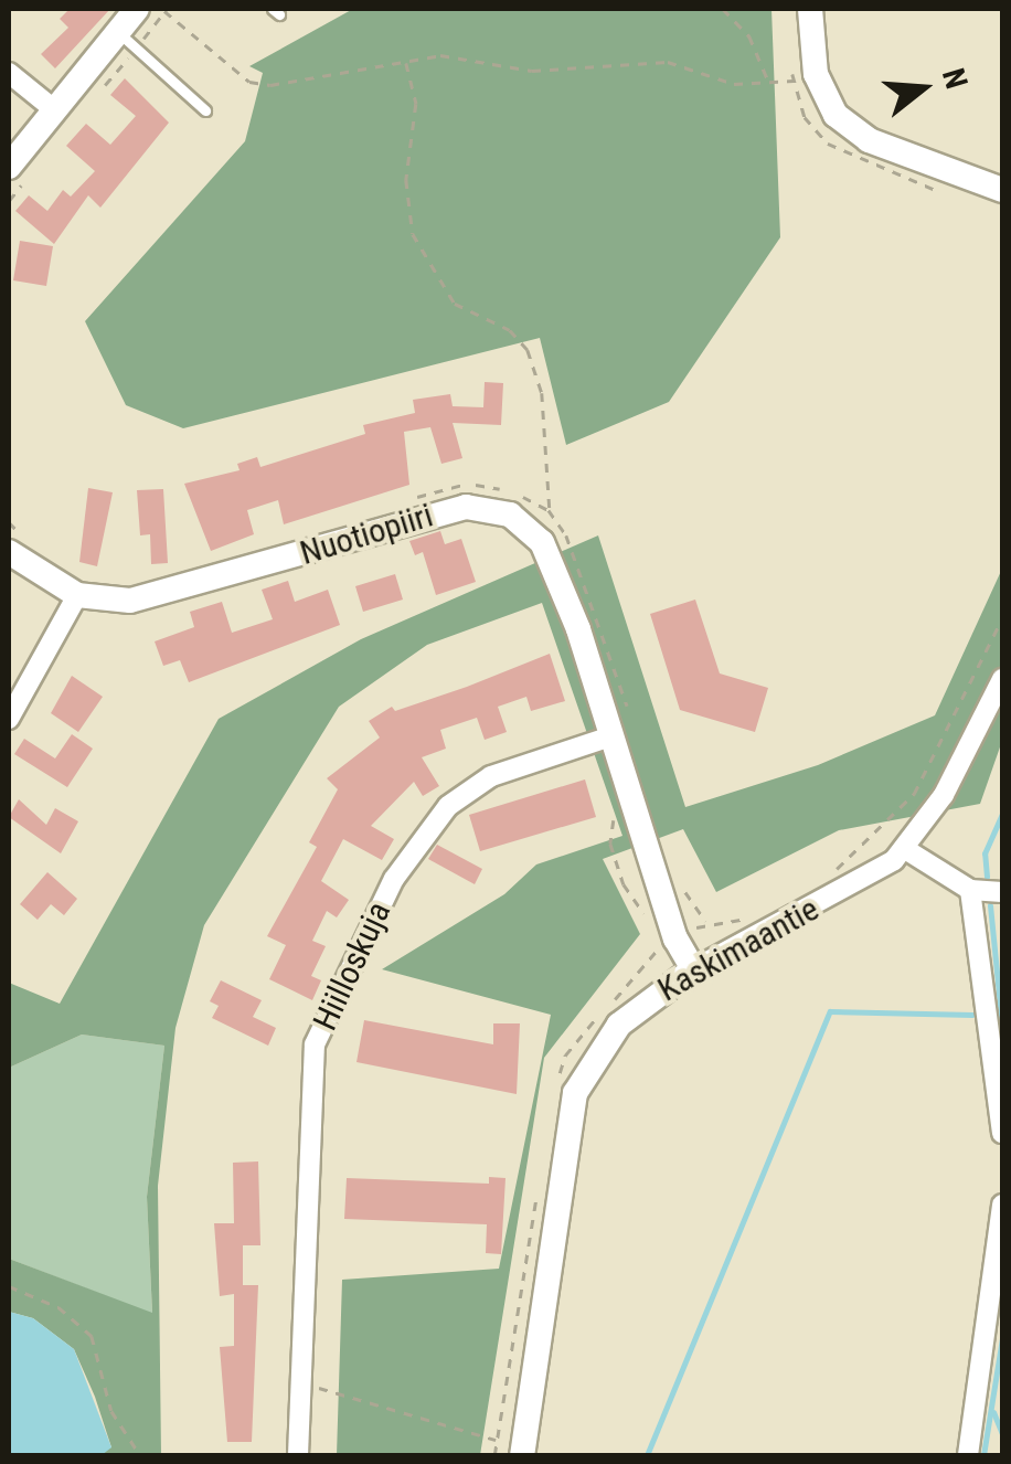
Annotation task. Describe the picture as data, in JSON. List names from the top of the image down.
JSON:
{
  "streets": {
    "street": ["Nuotiopiiri", "Kaskimaantie", "Hiilloskuja"]
  },
  "crossings": [
    ["Nuotiopiiri", "Kaskimaantie"],
    ["Nuotiopiiri", "Hiilloskuja"]
  ],
  "north": "right"
}
